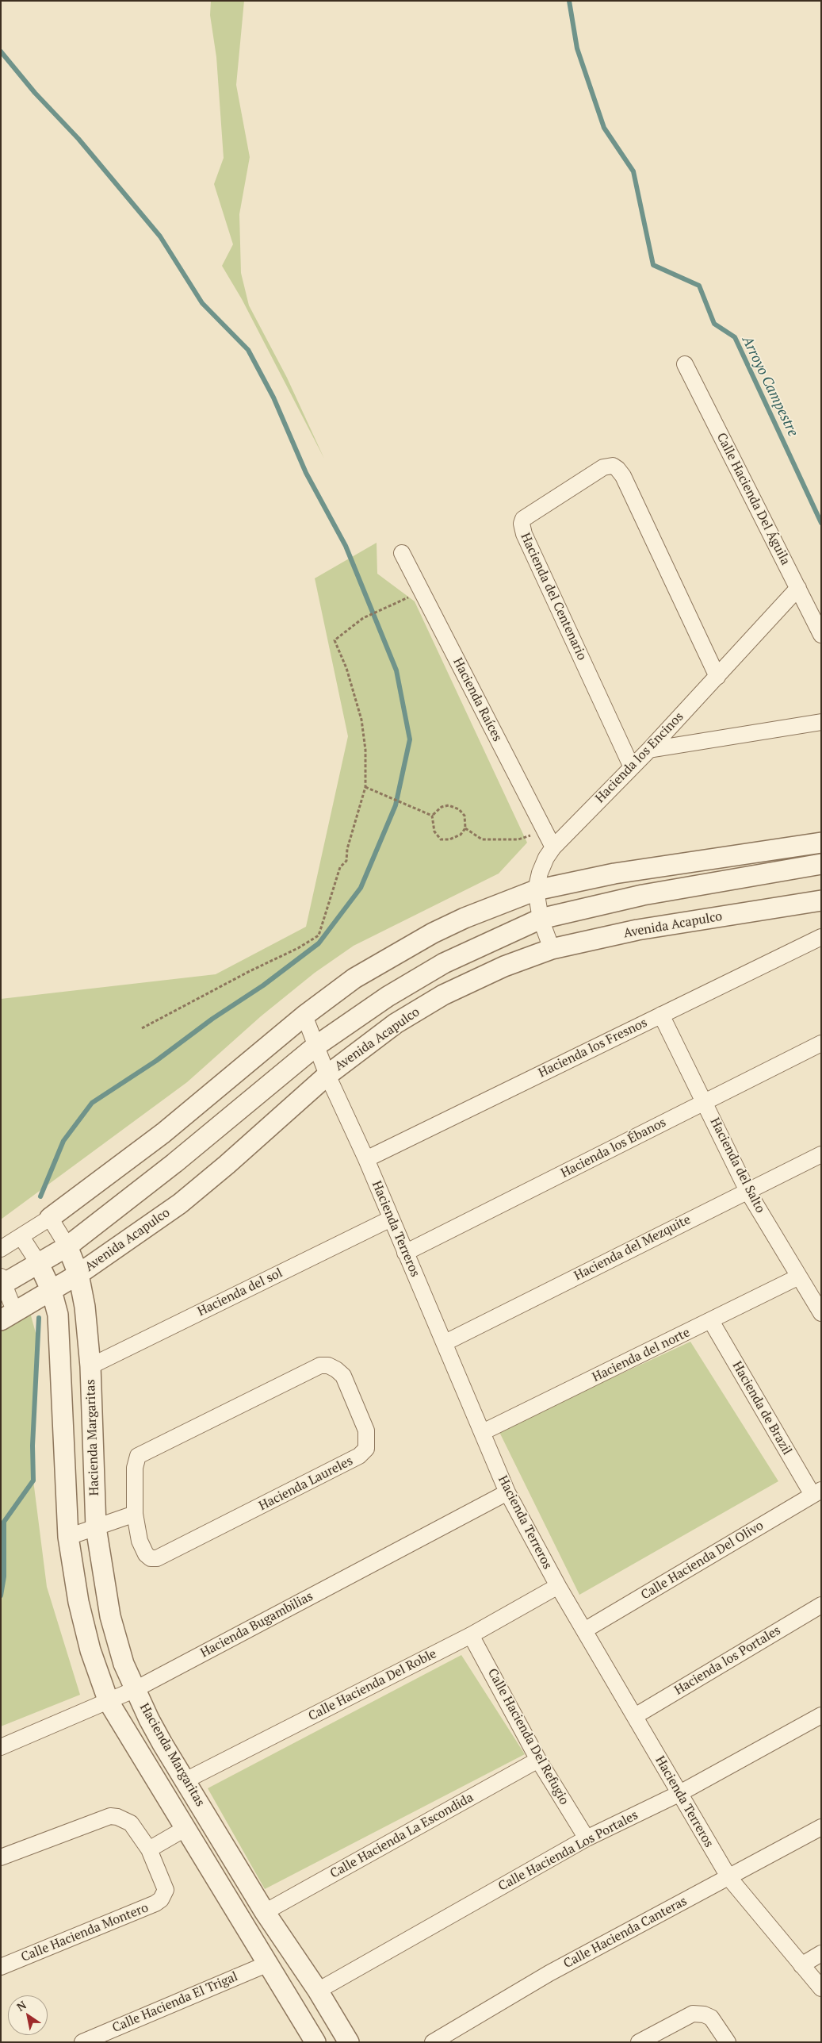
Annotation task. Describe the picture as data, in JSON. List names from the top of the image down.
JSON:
{
  "streets": {
    "street": [
      "Calle Hacienda Del Águila",
      "Hacienda del Centenario",
      "Hacienda Raíces",
      "Hacienda los Encinos",
      "Avenida Acapulco",
      "Hacienda los Fresnos",
      "Hacienda los Ébanos",
      "Hacienda del Salto",
      "Hacienda Terreros",
      "Hacienda del Mezquite",
      "Hacienda del sol",
      "Hacienda del norte",
      "Hacienda de Brazil",
      "Hacienda Margaritas",
      "Hacienda Laureles",
      "Calle Hacienda Del Olivo",
      "Hacienda Bugambilias",
      "Hacienda los Portales",
      "Calle Hacienda Del Roble",
      "Calle Hacienda Del Refugio",
      "Calle Hacienda La Escondida",
      "Calle Hacienda Los Portales",
      "Calle Hacienda Montero",
      "Calle Hacienda Canteras",
      "Calle Hacienda El Trigal"
    ]
  },
  "crossings": [
    ["Calle Hacienda Del Águila", "Hacienda los Encinos"],
    ["Hacienda del Centenario", "Hacienda los Encinos"],
    ["Hacienda Raíces", "Hacienda los Encinos"],
    ["Hacienda los Encinos", "Avenida Acapulco"],
    ["Avenida Acapulco", "Hacienda Terreros"],
    ["Avenida Acapulco", "Hacienda Margaritas"],
    ["Hacienda los Fresnos", "Hacienda del Salto"],
    ["Hacienda los Fresnos", "Hacienda Terreros"],
    ["Hacienda los Ébanos", "Hacienda del Salto"],
    ["Hacienda los Ébanos", "Hacienda Terreros"],
    ["Hacienda del Salto", "Hacienda del Mezquite"],
    ["Hacienda del Salto", "Hacienda del norte"],
    ["Hacienda Terreros", "Hacienda del Mezquite"],
    ["Hacienda Terreros", "Hacienda del sol"],
    ["Hacienda Terreros", "Hacienda del norte"],
    ["Hacienda Terreros", "Calle Hacienda Del Olivo"],
    ["Hacienda Terreros", "Hacienda Bugambilias"],
    ["Hacienda Terreros", "Hacienda los Portales"],
    ["Hacienda Terreros", "Calle Hacienda Del Roble"],
    ["Hacienda Terreros", "Calle Hacienda Los Portales"],
    ["Hacienda Terreros", "Calle Hacienda Canteras"],
    ["Hacienda del sol", "Hacienda Margaritas"],
    ["Hacienda del norte", "Hacienda de Brazil"],
    ["Hacienda de Brazil", "Calle Hacienda Del Olivo"],
    ["Hacienda Margaritas", "Hacienda Bugambilias"],
    ["Hacienda Margaritas", "Calle Hacienda Del Roble"],
    ["Hacienda Margaritas", "Calle Hacienda La Escondida"],
    ["Hacienda Margaritas", "Calle Hacienda Los Portales"],
    ["Hacienda Margaritas", "Calle Hacienda El Trigal"],
    ["Calle Hacienda Del Roble", "Calle Hacienda Del Refugio"],
    ["Calle Hacienda Del Refugio", "Calle Hacienda La Escondida"],
    ["Calle Hacienda Del Refugio", "Calle Hacienda Los Portales"]
  ],
  "water": ["Arroyo Campestre"],
  "north": "top left"
}
